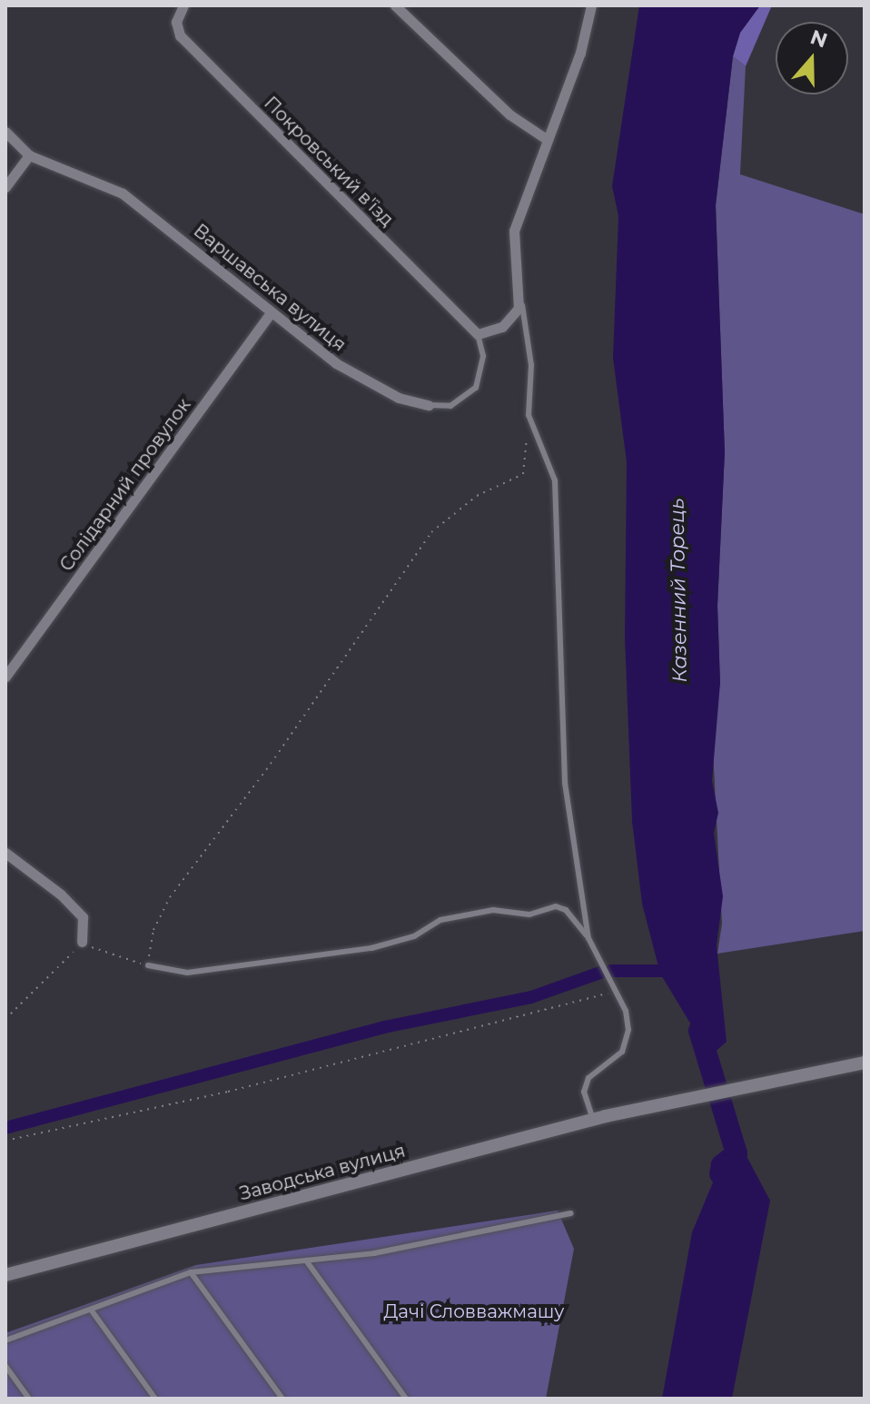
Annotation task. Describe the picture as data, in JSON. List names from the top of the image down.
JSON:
{
  "streets": {
    "street": [
      "Покровський в'їзд",
      "Варшавська вулиця",
      "Солідарний провулок",
      "Заводська вулиця"
    ]
  },
  "crossings": [
    ["Покровський в'їзд", "Варшавська вулиця"],
    ["Варшавська вулиця", "Солідарний провулок"]
  ],
  "water": ["Казенний Торець"],
  "parks": ["Дачі Словважмашу"],
  "north": "top"
}
